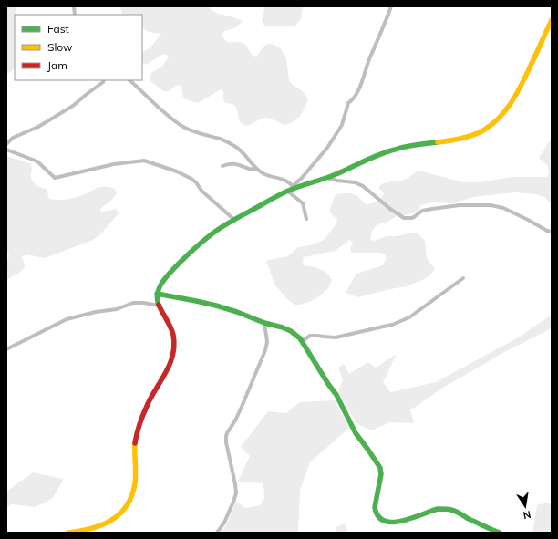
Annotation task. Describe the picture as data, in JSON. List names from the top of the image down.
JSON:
{
  "legend": ["Fast", "Slow", "Jam"],
  "north": "bottom"
}
